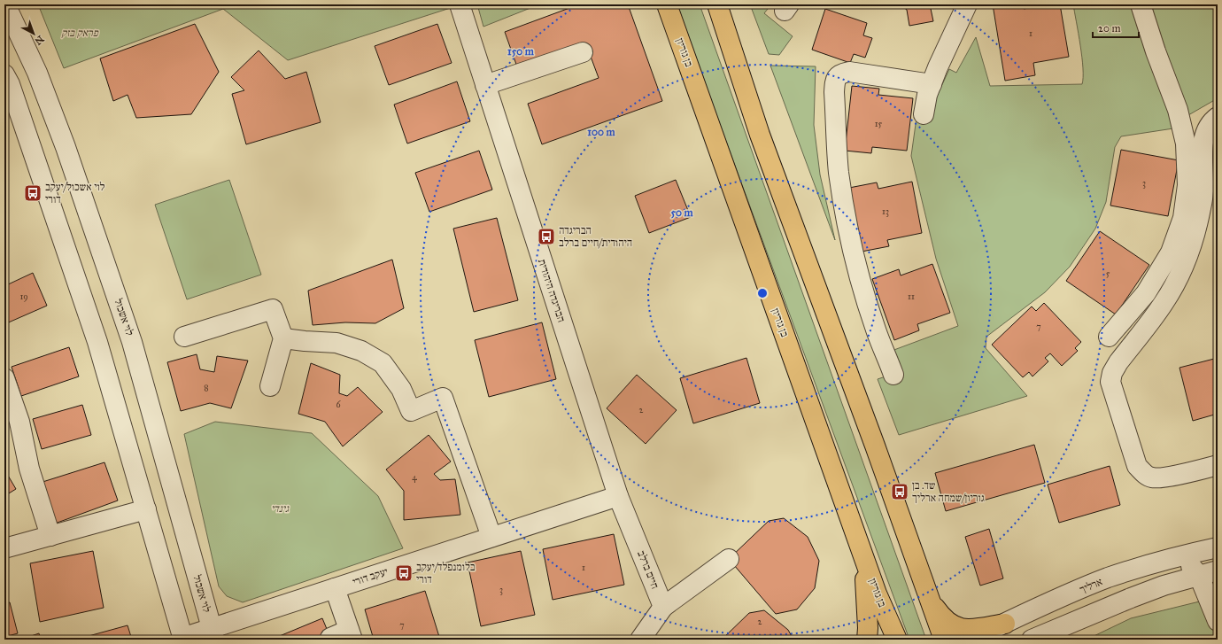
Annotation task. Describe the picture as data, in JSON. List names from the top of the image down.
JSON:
{
  "streets": {
    "main road": ["בן גוריון"],
    "street": [
      "הבריגדה היהודית",
      "לוי אשכול",
      "חיים ברלב",
      "יעקב דורי",
      "ארליך"
    ]
  },
  "crossings": [
    ["הבריגדה היהודית", "חיים ברלב"],
    ["הבריגדה היהודית", "יעקב דורי"],
    ["לוי אשכול", "יעקב דורי"],
    ["חיים ברלב", "יעקב דורי"]
  ],
  "parks": ["פראק בזק", "גינדי"],
  "places": {
    "bus stop": [
      "לוי אשכול/יעקב דורי",
      "הבריגדה היהודית/חיים ברלב",
      "שד. בן גוריון/שמחה ארליך",
      "בלומנפלד/יעקב דורי"
    ]
  },
  "house_numbers": [
    "1",
    "15",
    "3",
    "13",
    "5",
    "19",
    "11",
    "7",
    "8",
    "6",
    "2",
    "4",
    "1",
    "3",
    "2",
    "7"
  ],
  "scale_bar": "20 m",
  "north": "bottom right",
  "rings": ["150 m", "100 m", "50 m"]
}
